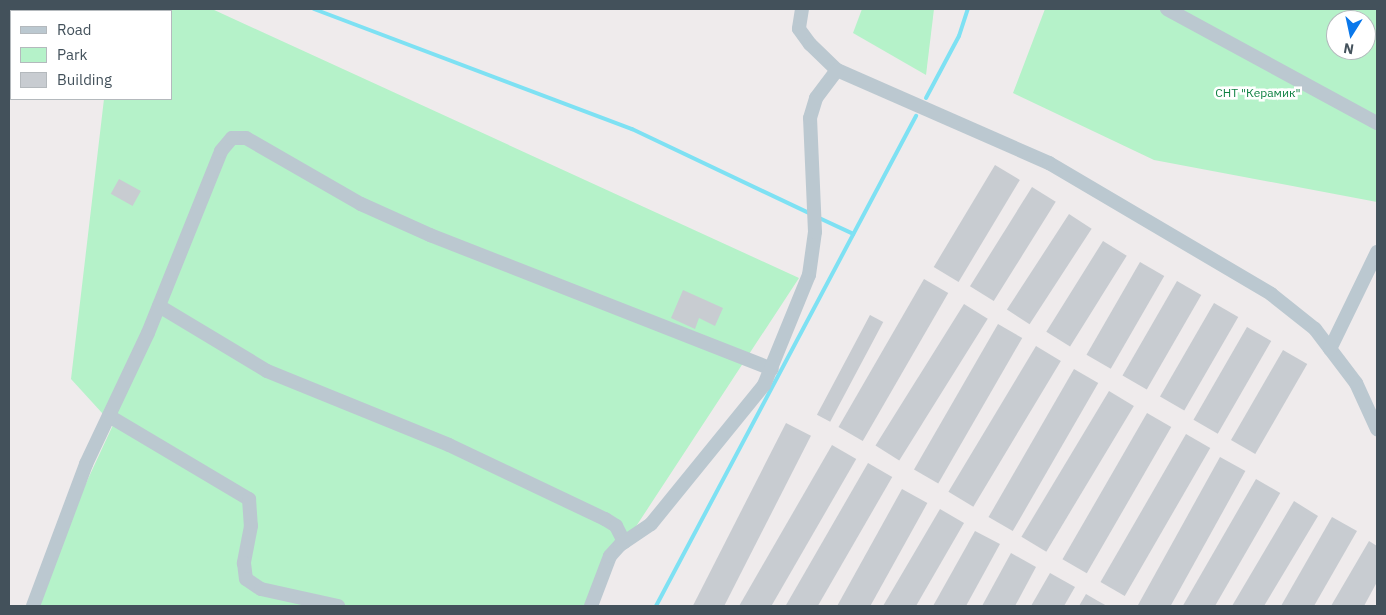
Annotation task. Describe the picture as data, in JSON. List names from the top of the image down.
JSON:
{
  "parks": ["СНТ \"Керамик\""],
  "legend": ["Road", "Park", "Building"],
  "north": "bottom"
}
